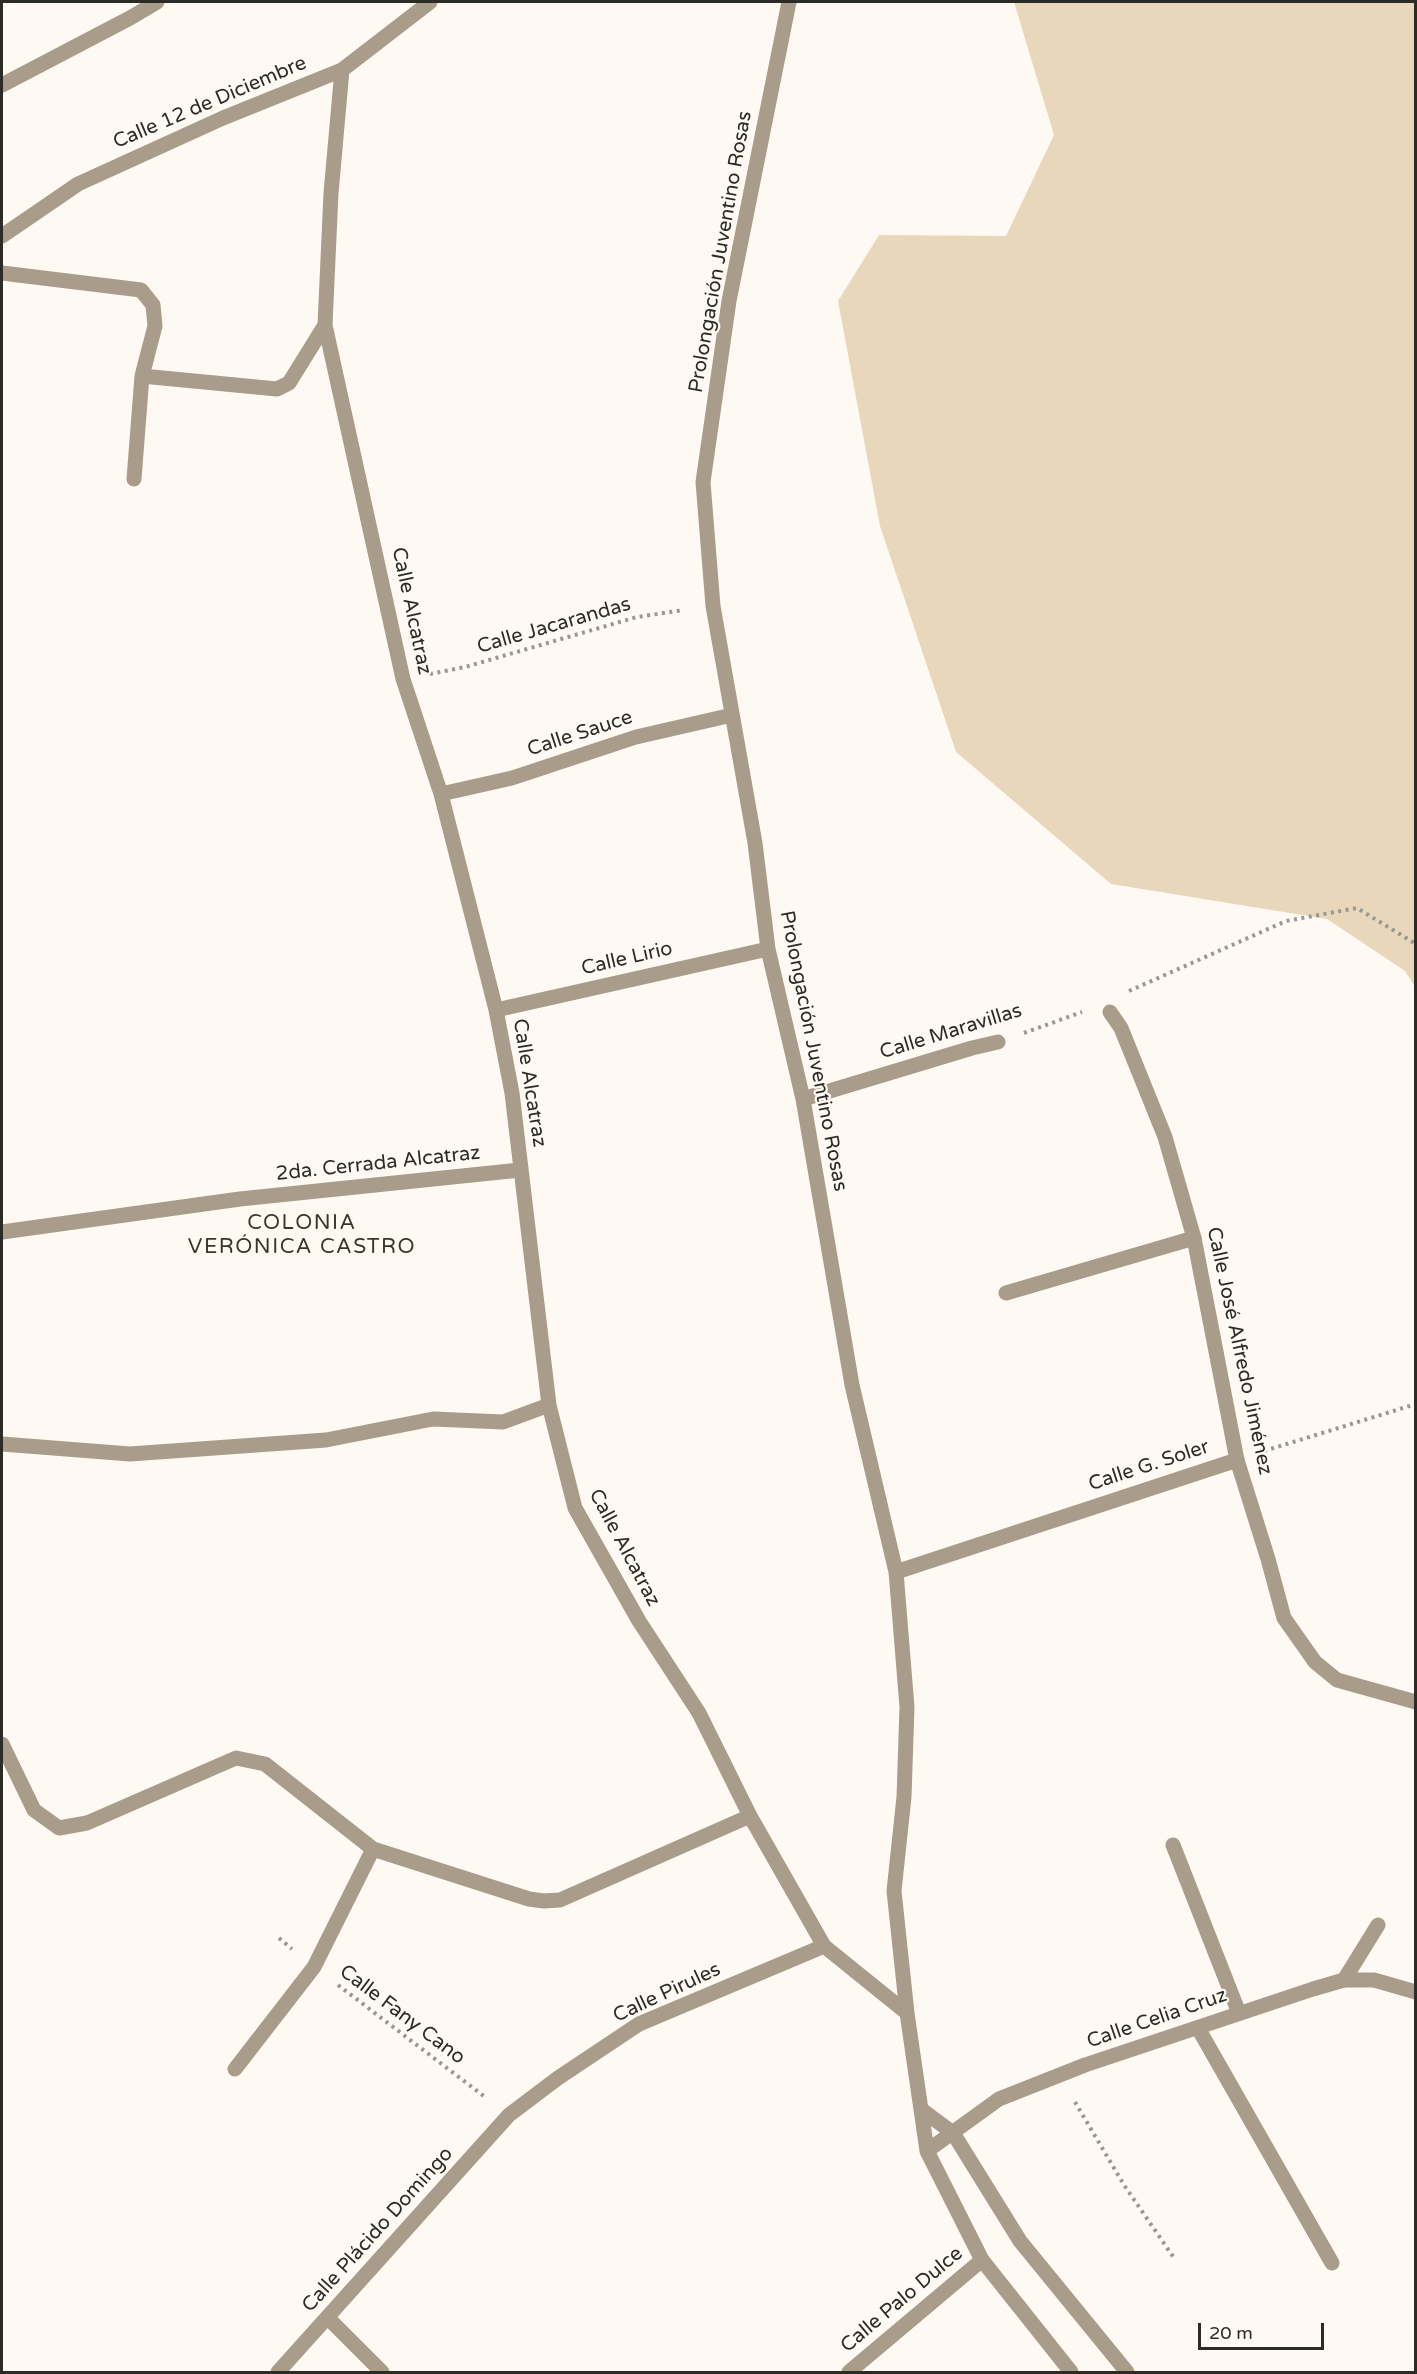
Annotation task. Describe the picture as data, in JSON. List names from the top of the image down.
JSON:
{
  "streets": {
    "street": [
      "Calle 12 de Diciembre",
      "Prolongación Juventino Rosas",
      "Calle Alcatraz",
      "Calle Sauce",
      "Calle Lirio",
      "Calle Maravillas",
      "2da. Cerrada Alcatraz",
      "Calle José Alfredo Jiménez",
      "Calle G. Soler",
      "Calle Pirules",
      "Calle Celia Cruz",
      "Calle Plácido Domingo",
      "Calle Palo Dulce"
    ],
    "path": ["Calle Jacarandas", "Calle Fany Cano"]
  },
  "crossings": [
    ["Calle 12 de Diciembre", "Calle Alcatraz"],
    ["Prolongación Juventino Rosas", "Calle Alcatraz"],
    ["Prolongación Juventino Rosas", "Calle Jacarandas"],
    ["Prolongación Juventino Rosas", "Calle Sauce"],
    ["Prolongación Juventino Rosas", "Calle Lirio"],
    ["Prolongación Juventino Rosas", "Calle Maravillas"],
    ["Prolongación Juventino Rosas", "Calle G. Soler"],
    ["Prolongación Juventino Rosas", "Calle Celia Cruz"],
    ["Prolongación Juventino Rosas", "Calle Palo Dulce"],
    ["Calle Alcatraz", "Calle Jacarandas"],
    ["Calle Alcatraz", "Calle Sauce"],
    ["Calle Alcatraz", "Calle Lirio"],
    ["Calle Alcatraz", "2da. Cerrada Alcatraz"],
    ["Calle Alcatraz", "Calle Pirules"],
    ["Calle Maravillas", "Calle José Alfredo Jiménez"],
    ["Calle José Alfredo Jiménez", "Calle G. Soler"],
    ["Calle Pirules", "Calle Fany Cano"],
    ["Calle Pirules", "Calle Plácido Domingo"],
    ["Calle Fany Cano", "Calle Plácido Domingo"]
  ],
  "districts": ["COLONIA VERÓNICA CASTRO"],
  "scale_bar": "20 m"
}
